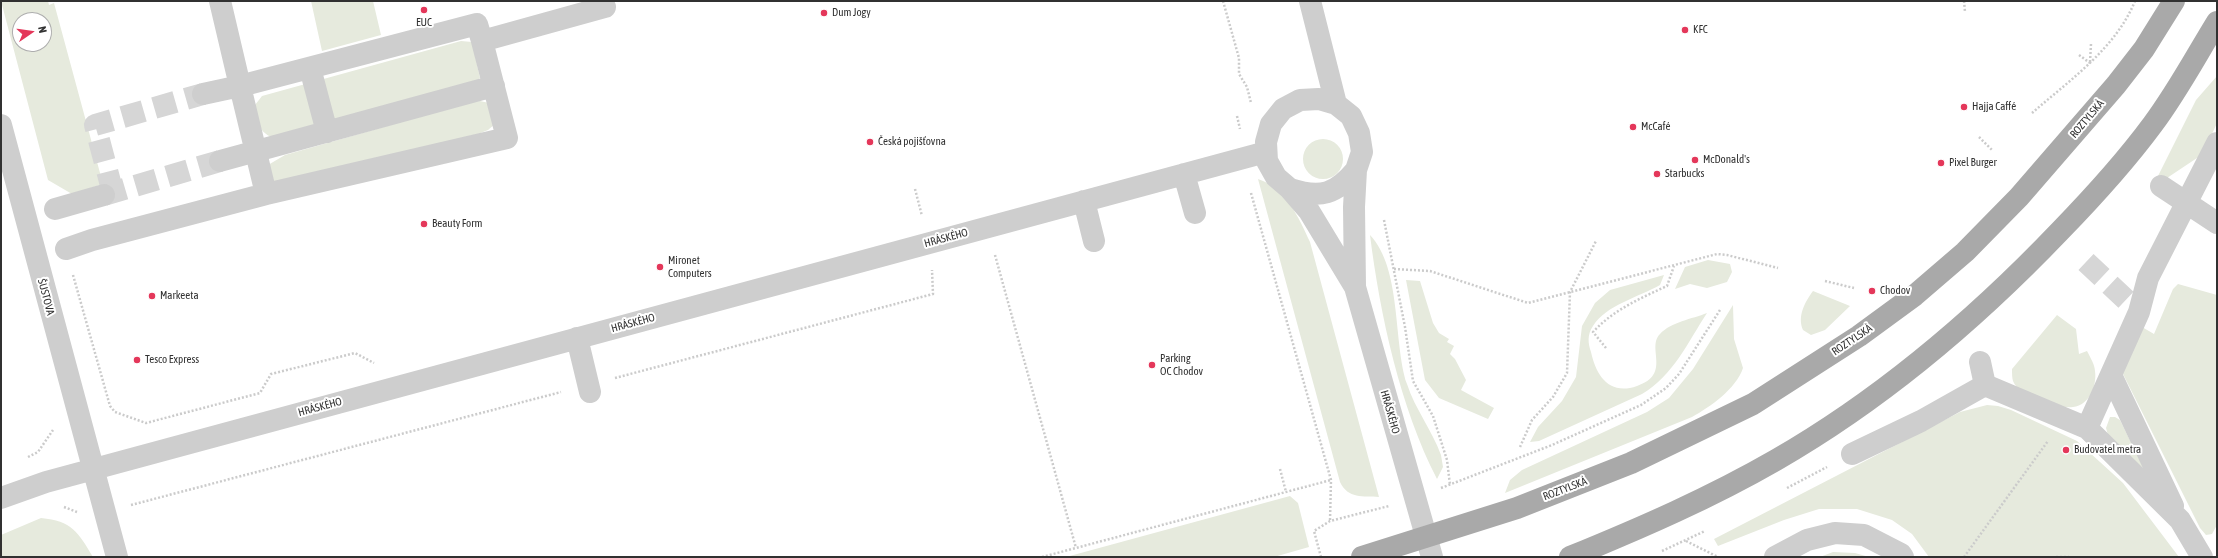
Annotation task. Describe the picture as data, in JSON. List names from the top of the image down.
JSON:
{
  "streets": {
    "main road": ["ROZTYLSKÁ"],
    "street": ["HRÁSKÉHO", "ŠUSTOVA"]
  },
  "crossings": [
    ["ROZTYLSKÁ", "HRÁSKÉHO"],
    ["HRÁSKÉHO", "ŠUSTOVA"]
  ],
  "places": [
    "EUC",
    "Dum Jogy",
    "KFC",
    "Hajja Caffé",
    "McCafé",
    "Česká pojišťovna",
    "McDonald's",
    "Pixel Burger",
    "Starbucks",
    "Beauty Form",
    "Mironet Computers",
    "Chodov",
    "Markeeta",
    "Tesco Express",
    "Parking OC Chodov",
    "Budovatel metra"
  ],
  "north": "right"
}
